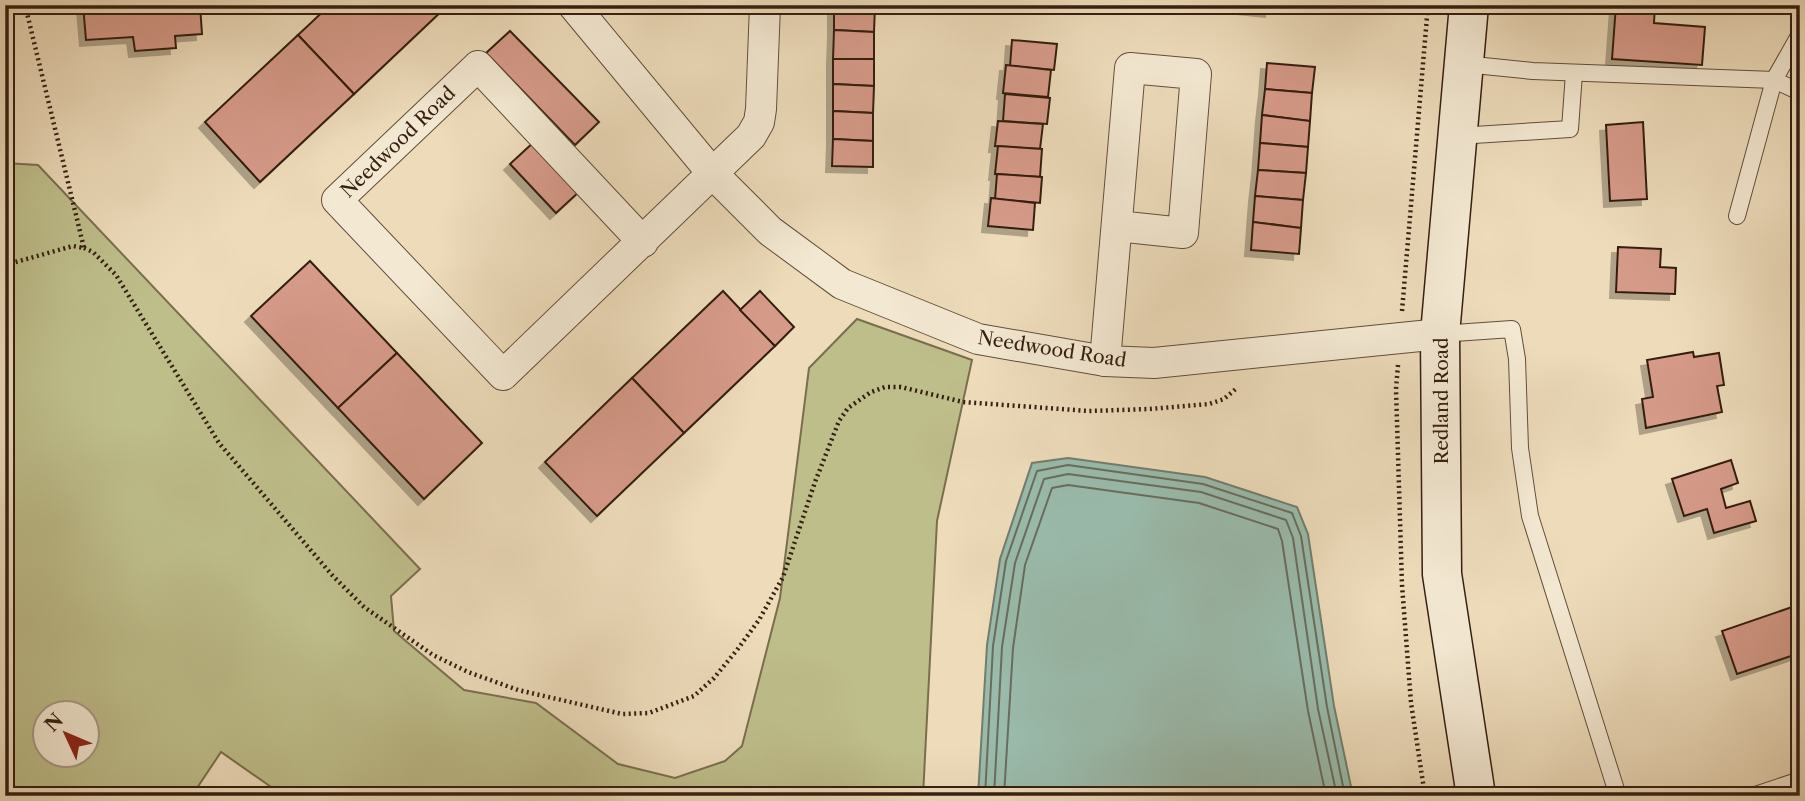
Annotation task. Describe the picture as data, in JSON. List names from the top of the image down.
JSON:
{
  "streets": {
    "main road": ["Redland Road"],
    "street": ["Needwood Road"]
  },
  "crossings": [
    ["Needwood Road", "Redland Road"]
  ],
  "north": "top left"
}
